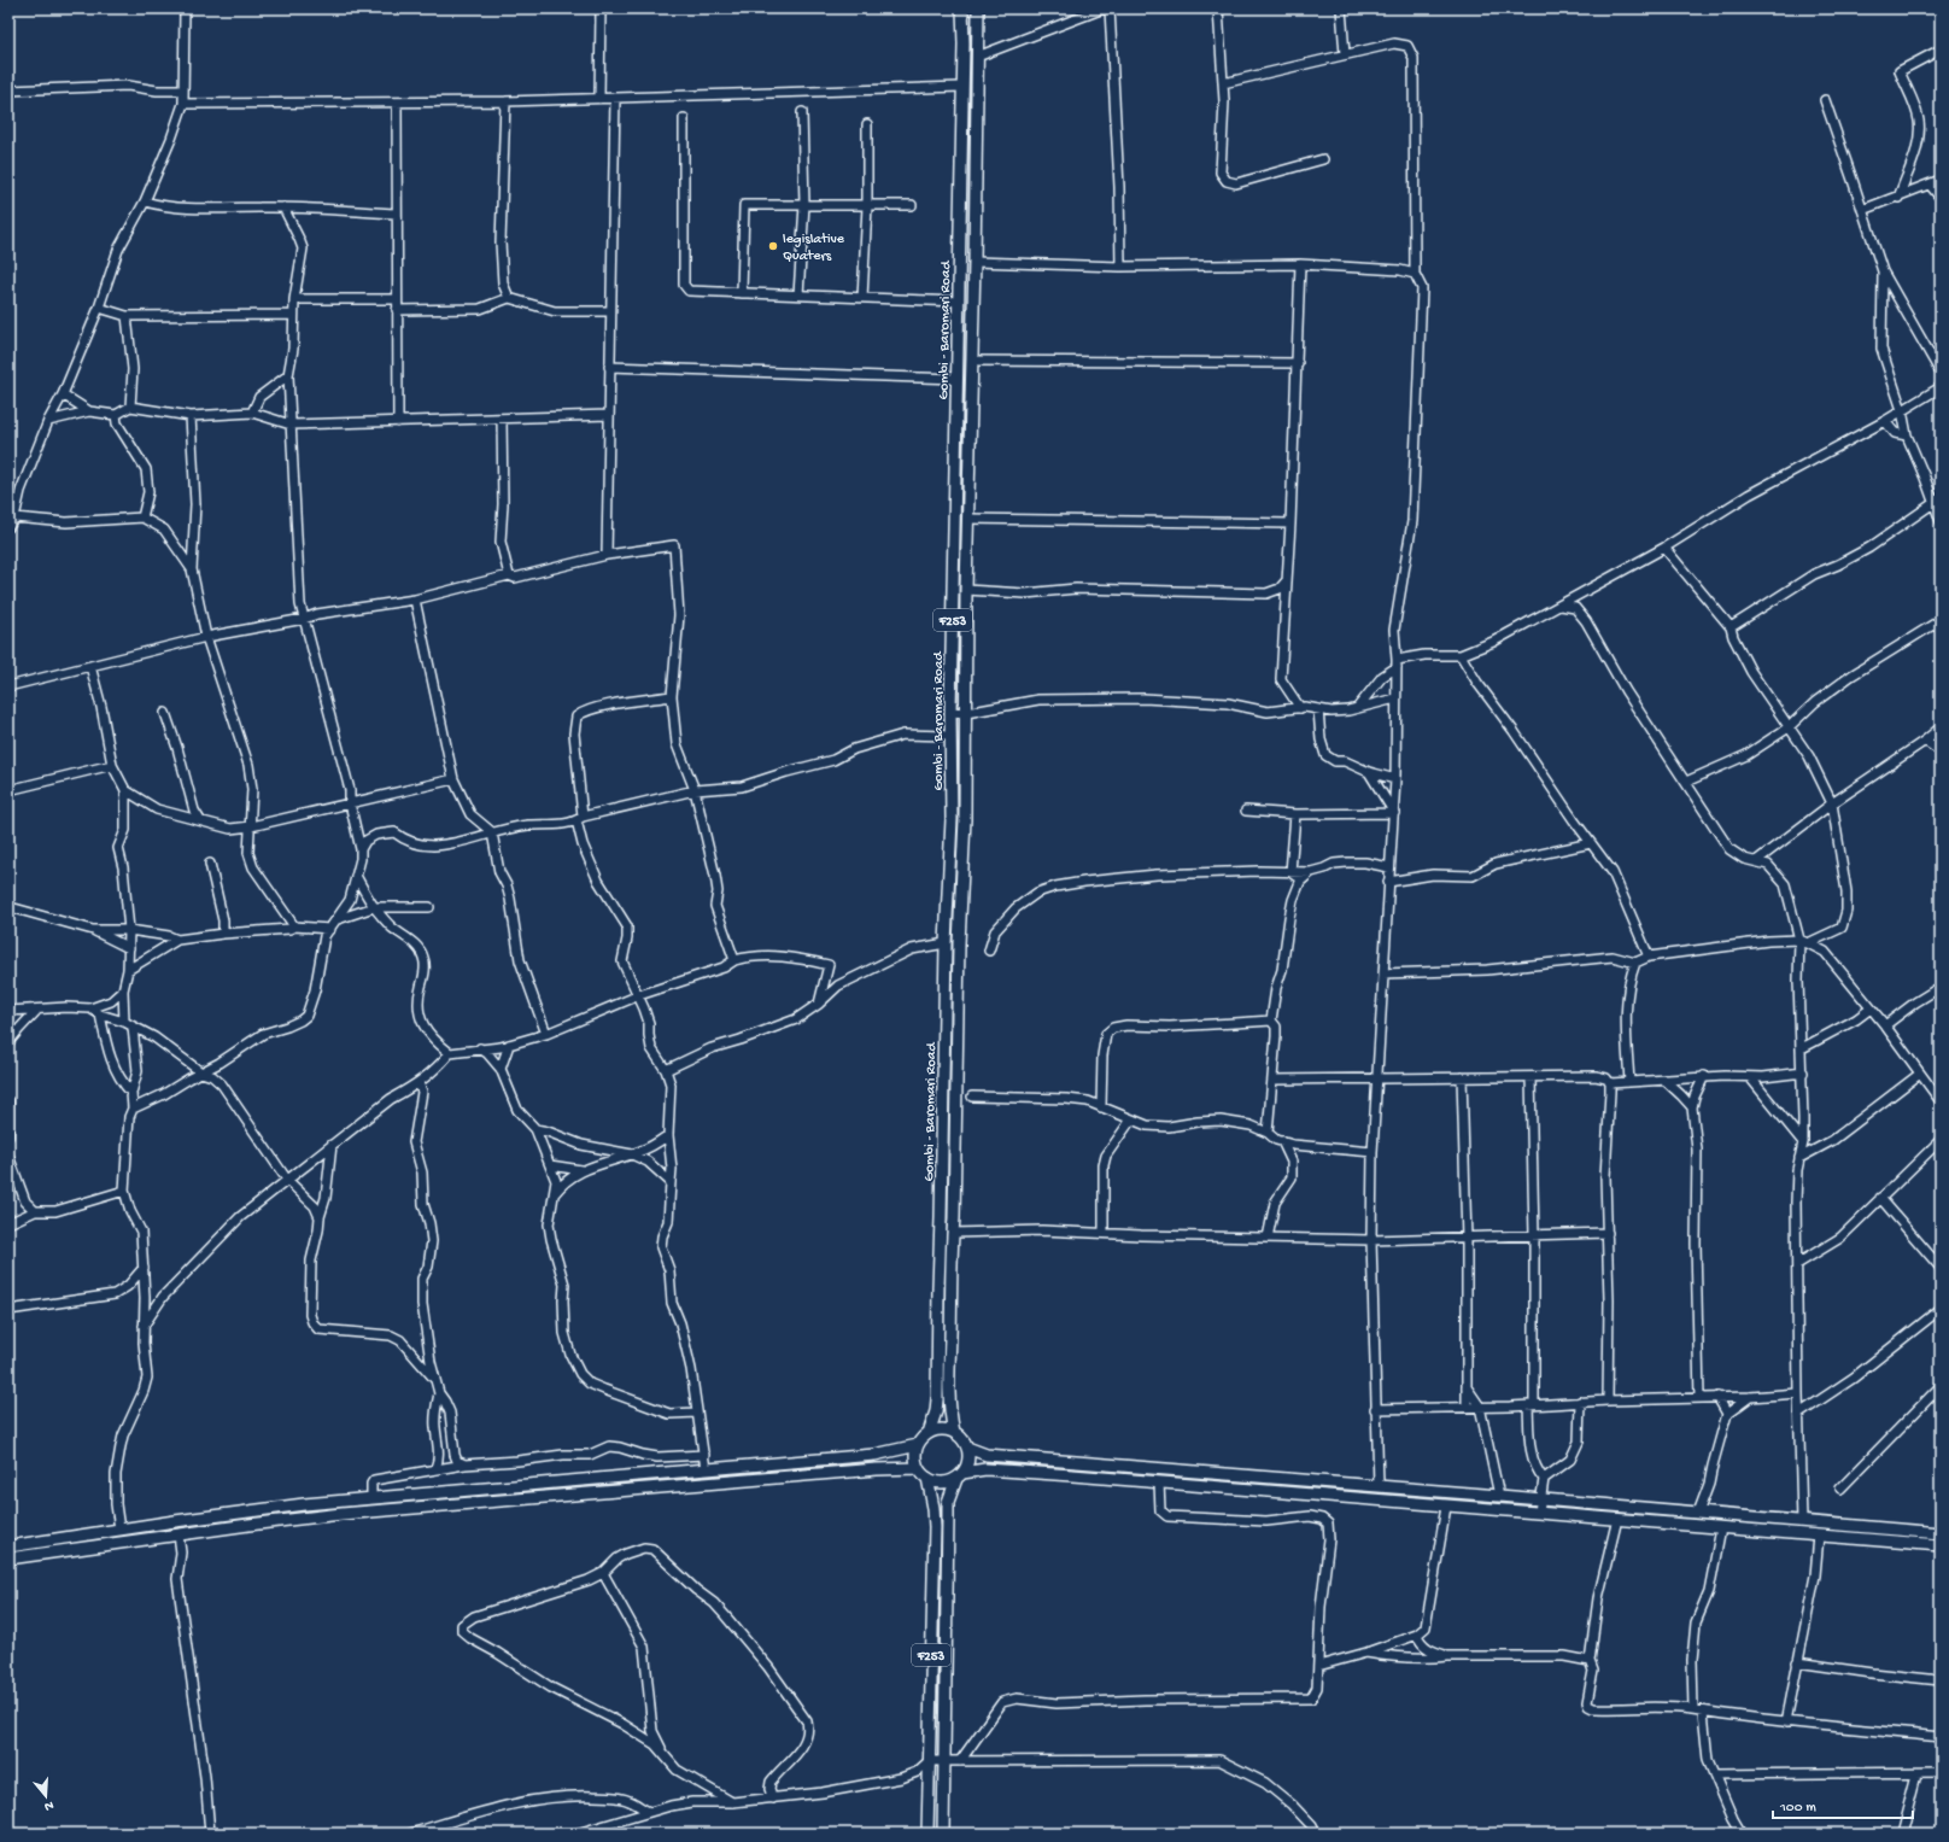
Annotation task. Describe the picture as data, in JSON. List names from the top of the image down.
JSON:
{
  "streets": {
    "main road": ["Gombi - Baromari Road", "F253"]
  },
  "crossings": [
    ["Gombi - Baromari Road", "F253"]
  ],
  "places": ["legislative Quaters"],
  "scale_bar": "100 m",
  "north": "bottom"
}
